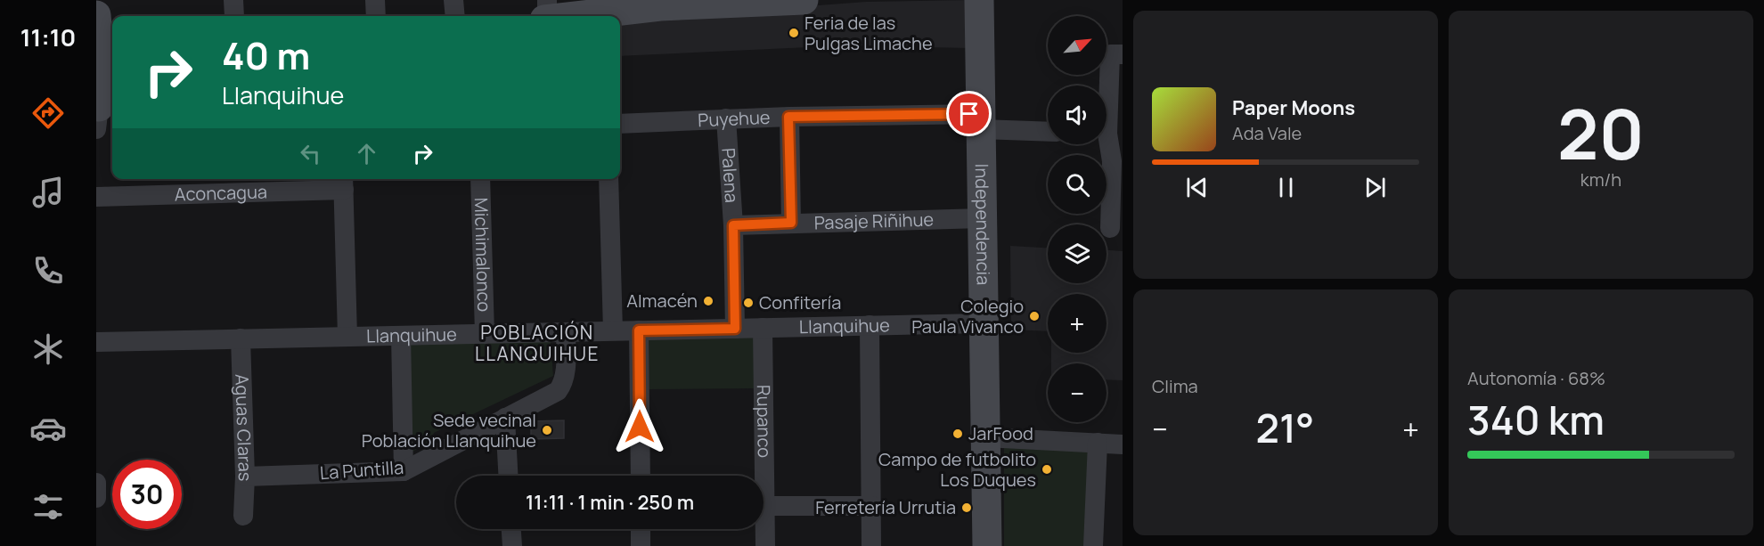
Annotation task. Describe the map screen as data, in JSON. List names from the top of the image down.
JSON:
{
  "streets": {
    "main road": ["Independencia"],
    "street": [
      "Puyehue",
      "Palena",
      "Aconcagua",
      "Pasaje Riñihue",
      "Michimalonco",
      "Llanquihue",
      "Rupanco",
      "Aguas Claras",
      "La Puntilla"
    ]
  },
  "crossings": [
    ["Puyehue", "Palena"],
    ["Puyehue", "Independencia"],
    ["Palena", "Pasaje Riñihue"],
    ["Palena", "Llanquihue"],
    ["Pasaje Riñihue", "Independencia"],
    ["Independencia", "Llanquihue"],
    ["Michimalonco", "Llanquihue"],
    ["Llanquihue", "Rupanco"],
    ["Llanquihue", "Aguas Claras"],
    ["Llanquihue", "La Puntilla"],
    ["Aguas Claras", "La Puntilla"]
  ],
  "districts": ["POBLACIÓN LLANQUIHUE"],
  "places": [
    "Feria de las Pulgas Limache",
    "Almacén",
    "Confitería",
    "Colegio Paula Vivanco",
    "Sede vecinal Población Llanquihue",
    "JarFood",
    "Campo de futbolito Los Duques",
    "Ferretería Urrutia"
  ],
  "north": "top right",
  "page": {
    "tabs": "11:10",
    "tile": [
      ["20", "km/h"],
      "Clima",
      ["Autonomía · 68%", "340 km"]
    ],
    "map_buttons": ["+", "−"],
    "turn": ["40 m", "Llanquihue"],
    "song": ["Paper Moons", "Ada Vale"],
    "heat": ["−", "21°", "+"],
    "limit": "30",
    "trip": "11:11 · 1 min · 250 m"
  }
}
